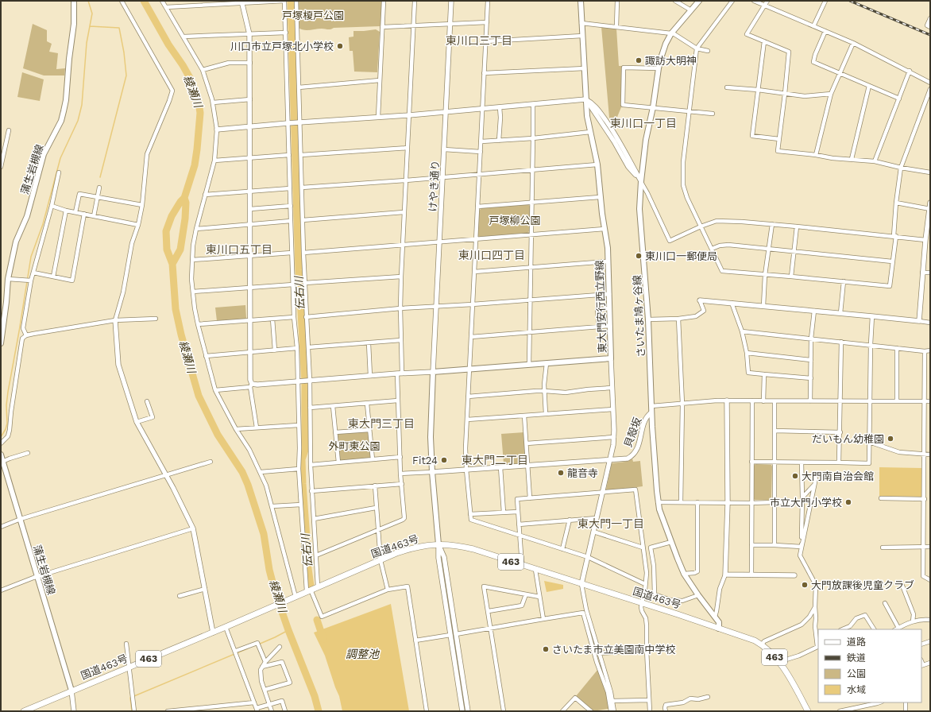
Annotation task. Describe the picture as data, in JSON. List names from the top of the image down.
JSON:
{
  "streets": {
    "highway": ["国道463号", "463"],
    "main road": ["蒲生岩槻線", "東大門安行西立野線", "さいたま鳩ヶ谷線"],
    "street": ["けやき通り", "貝殻坂"]
  },
  "crossings": [
    ["蒲生岩槻線", "国道463号"],
    ["けやき通り", "東大門安行西立野線"],
    ["さいたま鳩ヶ谷線", "貝殻坂"],
    ["さいたま鳩ヶ谷線", "国道463号"]
  ],
  "districts": [
    "東川口三丁目",
    "東川口一丁目",
    "東川口五丁目",
    "東川口四丁目",
    "東大門三丁目",
    "東大門二丁目",
    "東大門一丁目"
  ],
  "water": ["綾瀬川", "伝右川", "調整池"],
  "parks": ["戸塚榎戸公園", "戸塚柳公園", "外町東公園"],
  "places": [
    "川口市立戸塚北小学校",
    "諏訪大明神",
    "東川口一郵便局",
    "だいもん幼稚園",
    "Fit24",
    "龍音寺",
    "大門南自治会館",
    "市立大門小学校",
    "大門放課後児童クラブ",
    "さいたま市立美園南中学校"
  ],
  "legend": [
    "道路",
    "鉄道",
    "公園",
    "水域"
  ]
}
